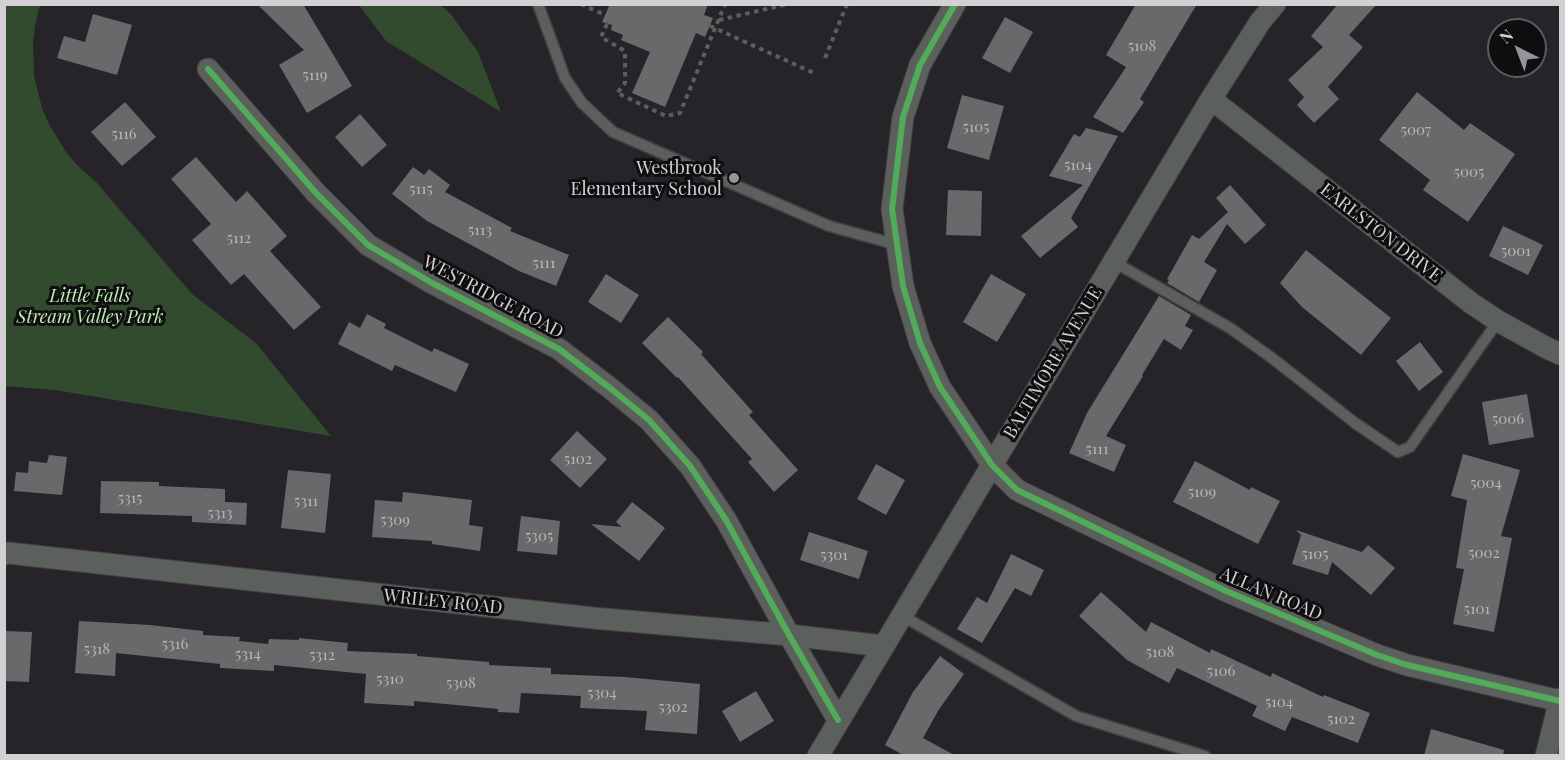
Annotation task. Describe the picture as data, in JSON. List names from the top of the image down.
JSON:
{
  "streets": {
    "street": [
      "EARLSTON DRIVE",
      "WESTRIDGE ROAD",
      "BALTIMORE AVENUE",
      "ALLAN ROAD",
      "WRILEY ROAD"
    ]
  },
  "crossings": [
    ["EARLSTON DRIVE", "BALTIMORE AVENUE"],
    ["WESTRIDGE ROAD", "BALTIMORE AVENUE"],
    ["WESTRIDGE ROAD", "WRILEY ROAD"],
    ["BALTIMORE AVENUE", "ALLAN ROAD"],
    ["BALTIMORE AVENUE", "WRILEY ROAD"]
  ],
  "parks": ["Little Falls Stream Valley Park"],
  "places": ["Westbrook Elementary School"],
  "house_numbers": [
    "5108",
    "5119",
    "5105",
    "5007",
    "5116",
    "5104",
    "5005",
    "5115",
    "5113",
    "5112",
    "5001",
    "5111",
    "5006",
    "5111",
    "5102",
    "5004",
    "5109",
    "5315",
    "5311",
    "5313",
    "5309",
    "5305",
    "5002",
    "5105",
    "5301",
    "5101",
    "5316",
    "5318",
    "5108",
    "5314",
    "5312",
    "5106",
    "5310",
    "5308",
    "5304",
    "5104",
    "5302",
    "5102"
  ],
  "north": "top left"
}
